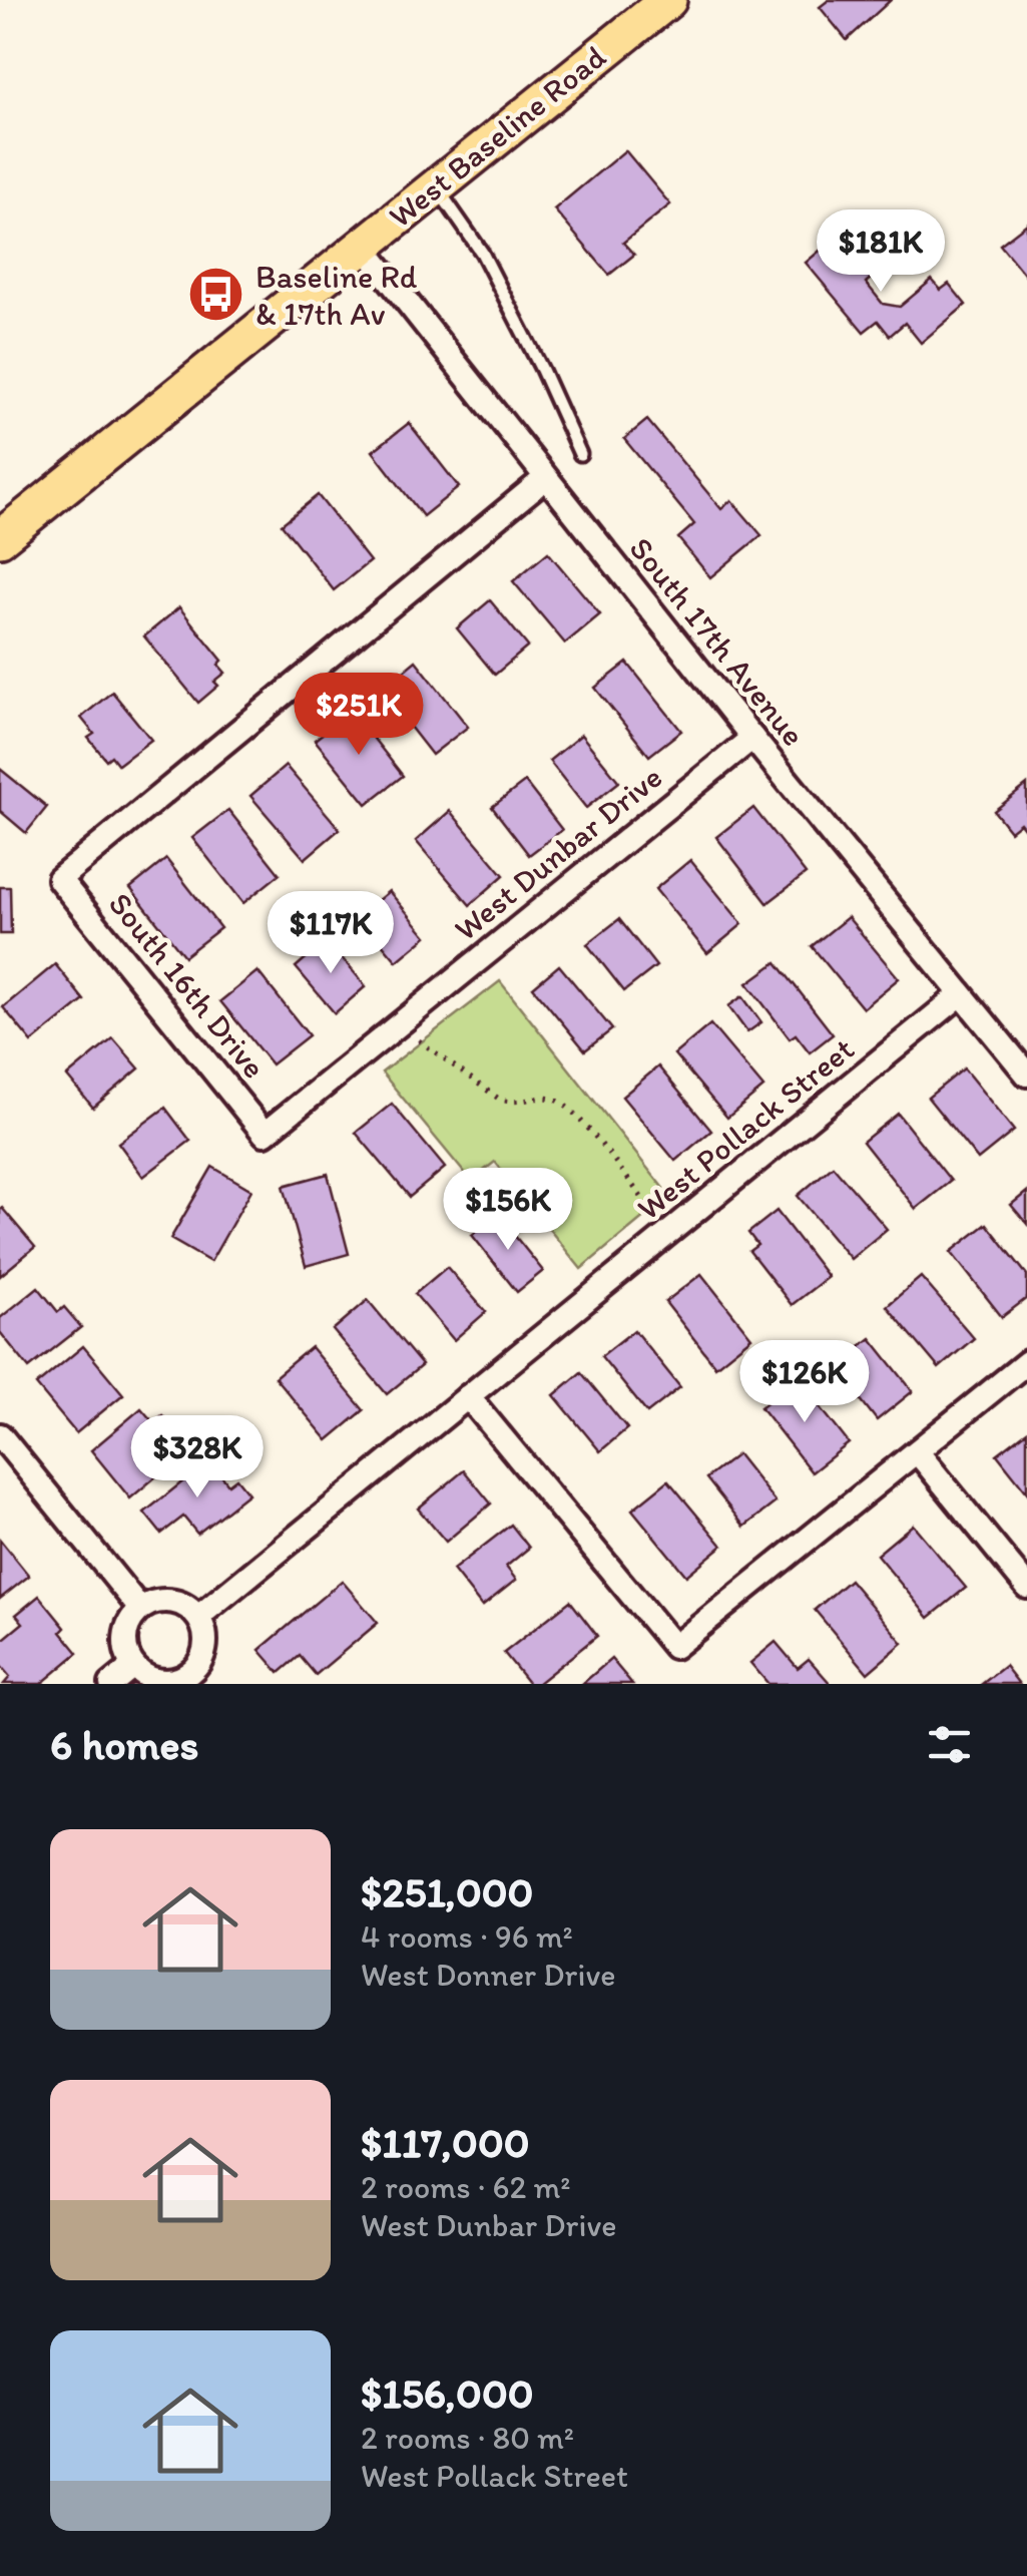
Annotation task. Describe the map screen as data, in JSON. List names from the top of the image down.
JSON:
{
  "streets": {
    "main road": ["West Baseline Road"],
    "street": [
      "South 17th Avenue",
      "West Dunbar Drive",
      "South 16th Drive",
      "West Pollack Street"
    ]
  },
  "crossings": [
    ["West Baseline Road", "South 17th Avenue"],
    ["South 17th Avenue", "West Dunbar Drive"],
    ["South 17th Avenue", "South 16th Drive"],
    ["South 17th Avenue", "West Pollack Street"],
    ["West Dunbar Drive", "South 16th Drive"]
  ],
  "places": {
    "bus stop": ["Baseline Rd & 17th Av"]
  },
  "page": {
    "price": [
      "$181K",
      "$251K",
      "$117K",
      "$156K",
      "$126K",
      "$328K"
    ],
    "heading": "6 homes",
    "list": [
      {
        "name": "$251,000",
        "note": "4 rooms · 96 m² · West Donner Drive"
      },
      {
        "name": "$117,000",
        "note": "2 rooms · 62 m² · West Dunbar Drive"
      },
      {
        "name": "$156,000",
        "note": "2 rooms · 80 m² · West Pollack Street"
      }
    ]
  }
}
